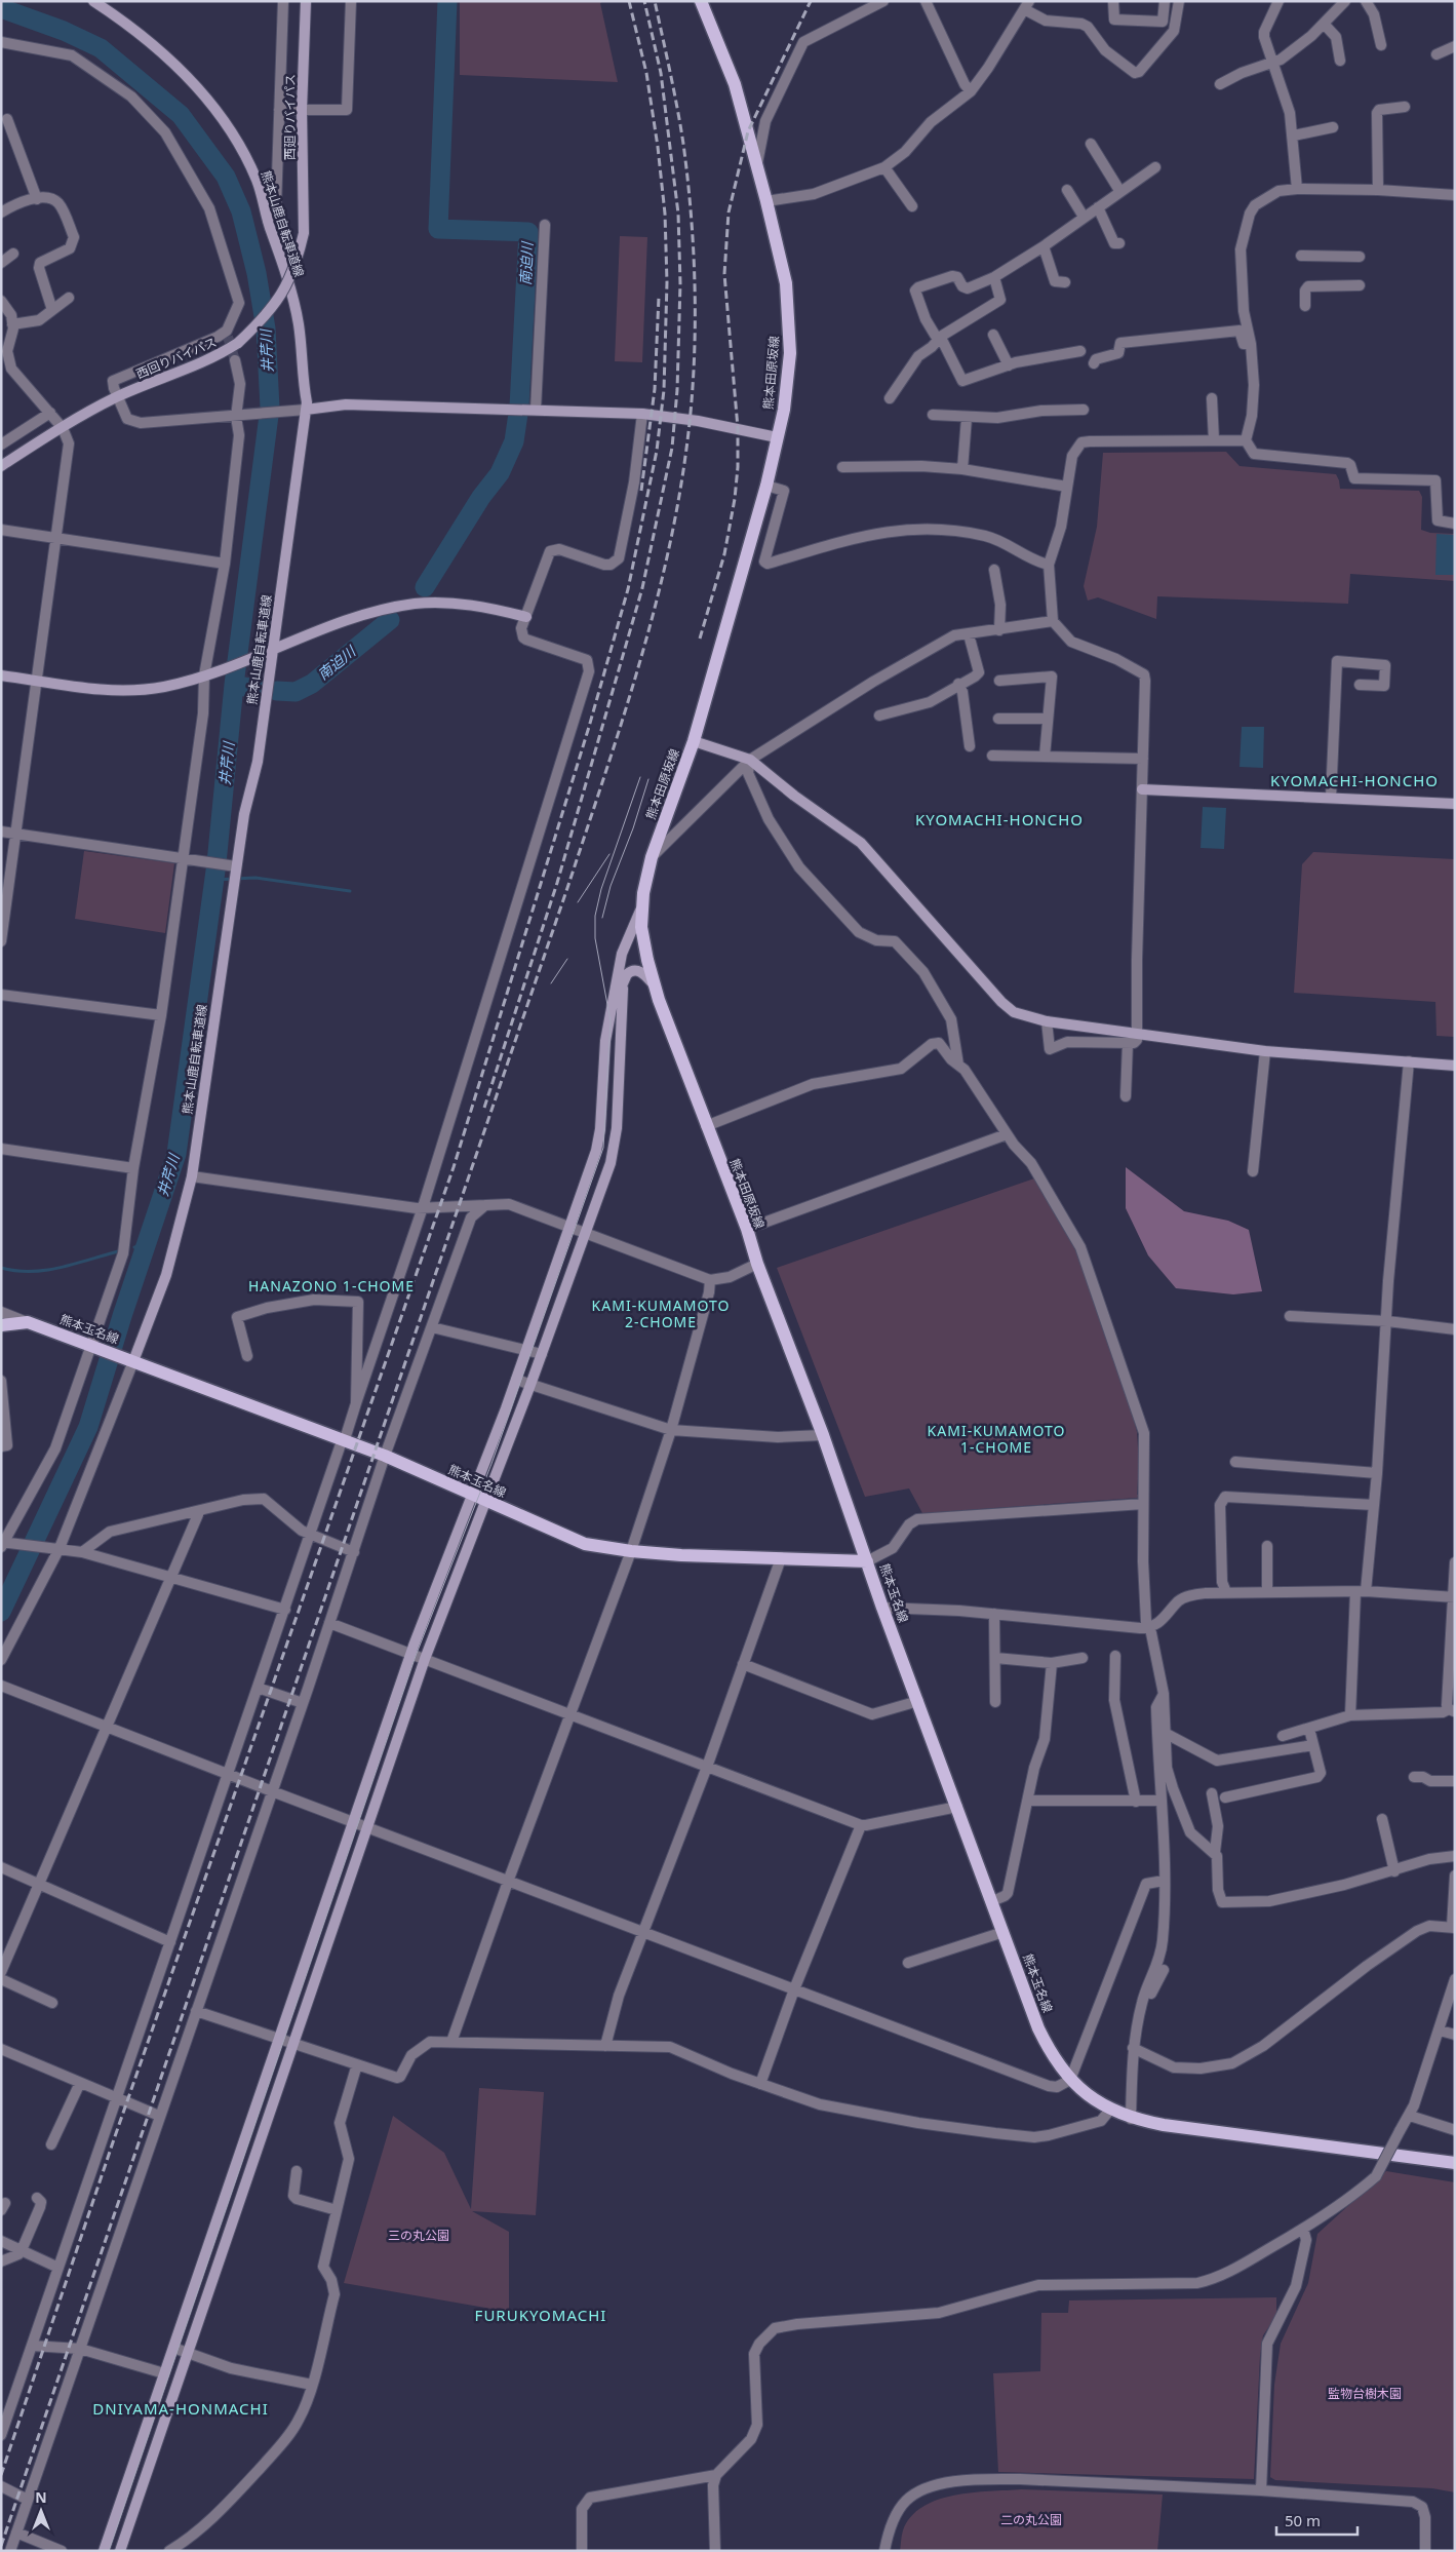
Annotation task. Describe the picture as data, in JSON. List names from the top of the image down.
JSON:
{
  "streets": {
    "main road": ["熊本田原坂線", "熊本玉名線"],
    "street": ["西廻りバイパス", "熊本山鹿自転車道線", "西回りバイパス"]
  },
  "crossings": [
    ["西廻りバイパス", "西回りバイパス"],
    ["熊本山鹿自転車道線", "熊本玉名線"],
    ["熊本田原坂線", "熊本玉名線"]
  ],
  "districts": [
    "KYOMACHI-HONCHO",
    "KYOMACHI-HONCHO",
    "HANAZONO 1-CHOME",
    "KAMI-KUMAMOTO 2-CHOME",
    "KAMI-KUMAMOTO 1-CHOME",
    "FURUKYOMACHI",
    "DNIYAMA-HONMACHI"
  ],
  "water": ["南迫川", "井芹川"],
  "parks": ["三の丸公園", "監物台樹木園", "二の丸公園"],
  "scale_bar": "50 m",
  "north": "top"
}
